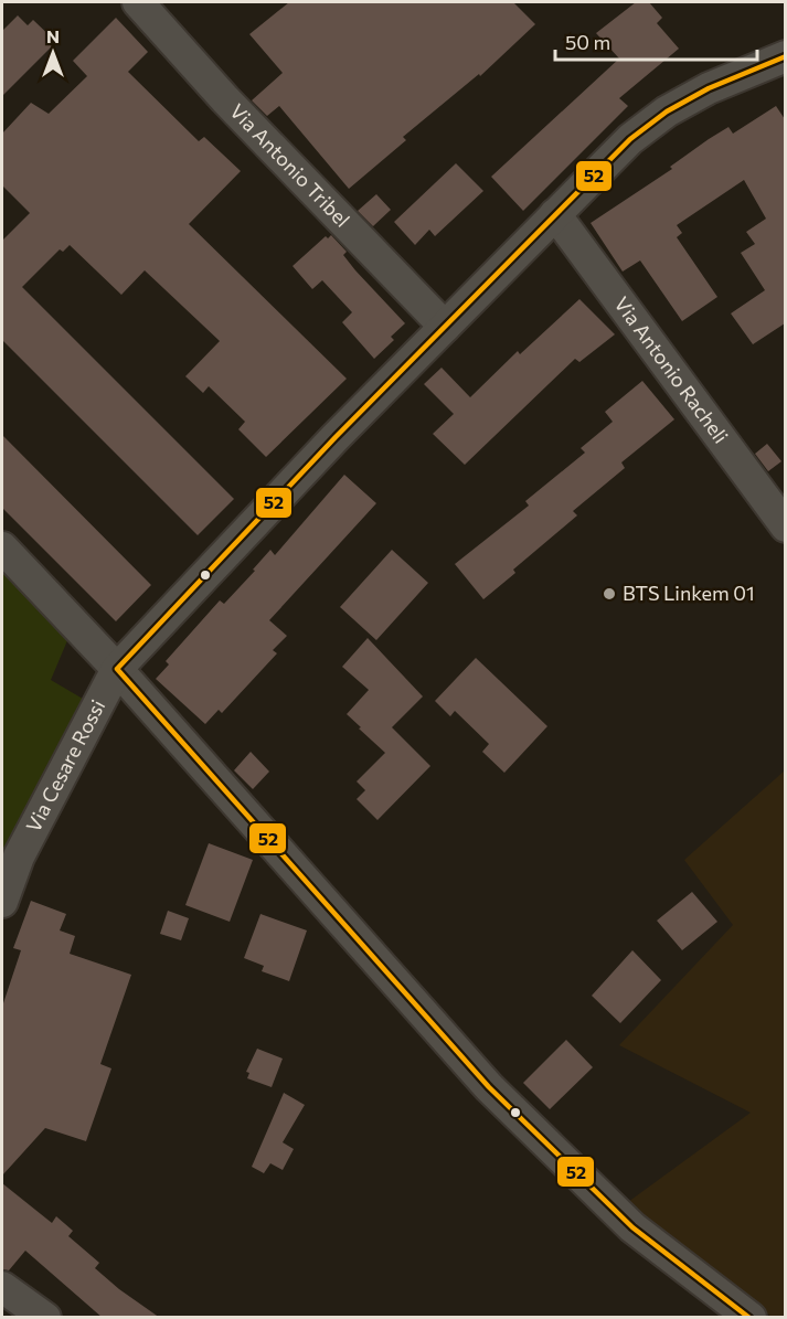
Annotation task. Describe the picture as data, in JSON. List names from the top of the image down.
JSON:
{
  "streets": {
    "street": ["Via Antonio Tribel", "Via Antonio Racheli", "Via Cesare Rossi"]
  },
  "crossings": [
    ["Via Antonio Tribel", "Via Cesare Rossi"],
    ["Via Antonio Racheli", "Via Cesare Rossi"]
  ],
  "places": ["BTS Linkem 01"],
  "lines": ["transit line 52"],
  "scale_bar": "50 m",
  "north": "top"
}
